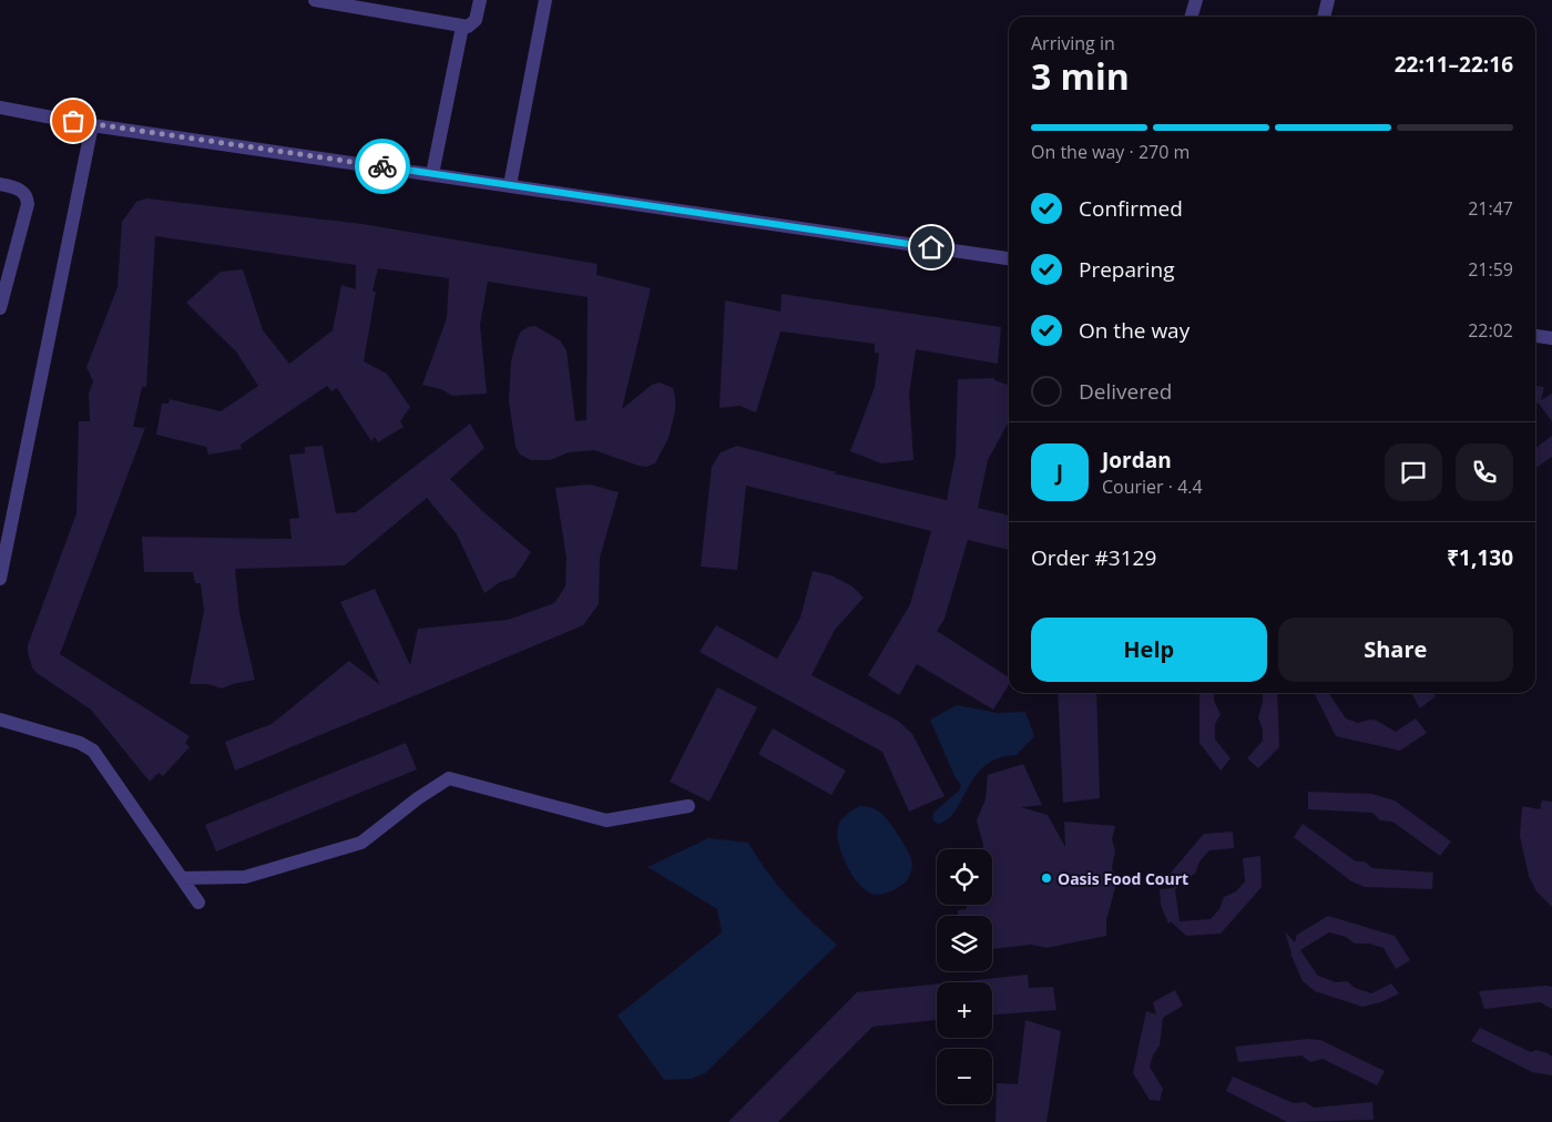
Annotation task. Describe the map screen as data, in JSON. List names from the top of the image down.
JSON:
{
  "places": ["Oasis Food Court"],
  "page": {
    "heading": ["3 min", "Arriving in", "22:11–22:16"],
    "panel": [
      "Jordan",
      "Courier · 4.4",
      "Order #3129",
      "₹1,130"
    ],
    "bar": "On the way · 270 m",
    "list": [
      ["Confirmed", "21:47"],
      ["Preparing", "21:59"],
      ["On the way", "22:02"],
      "Delivered"
    ],
    "round": "J",
    "buttons": ["Help", "Share"],
    "map_buttons": ["+", "−"]
  }
}
